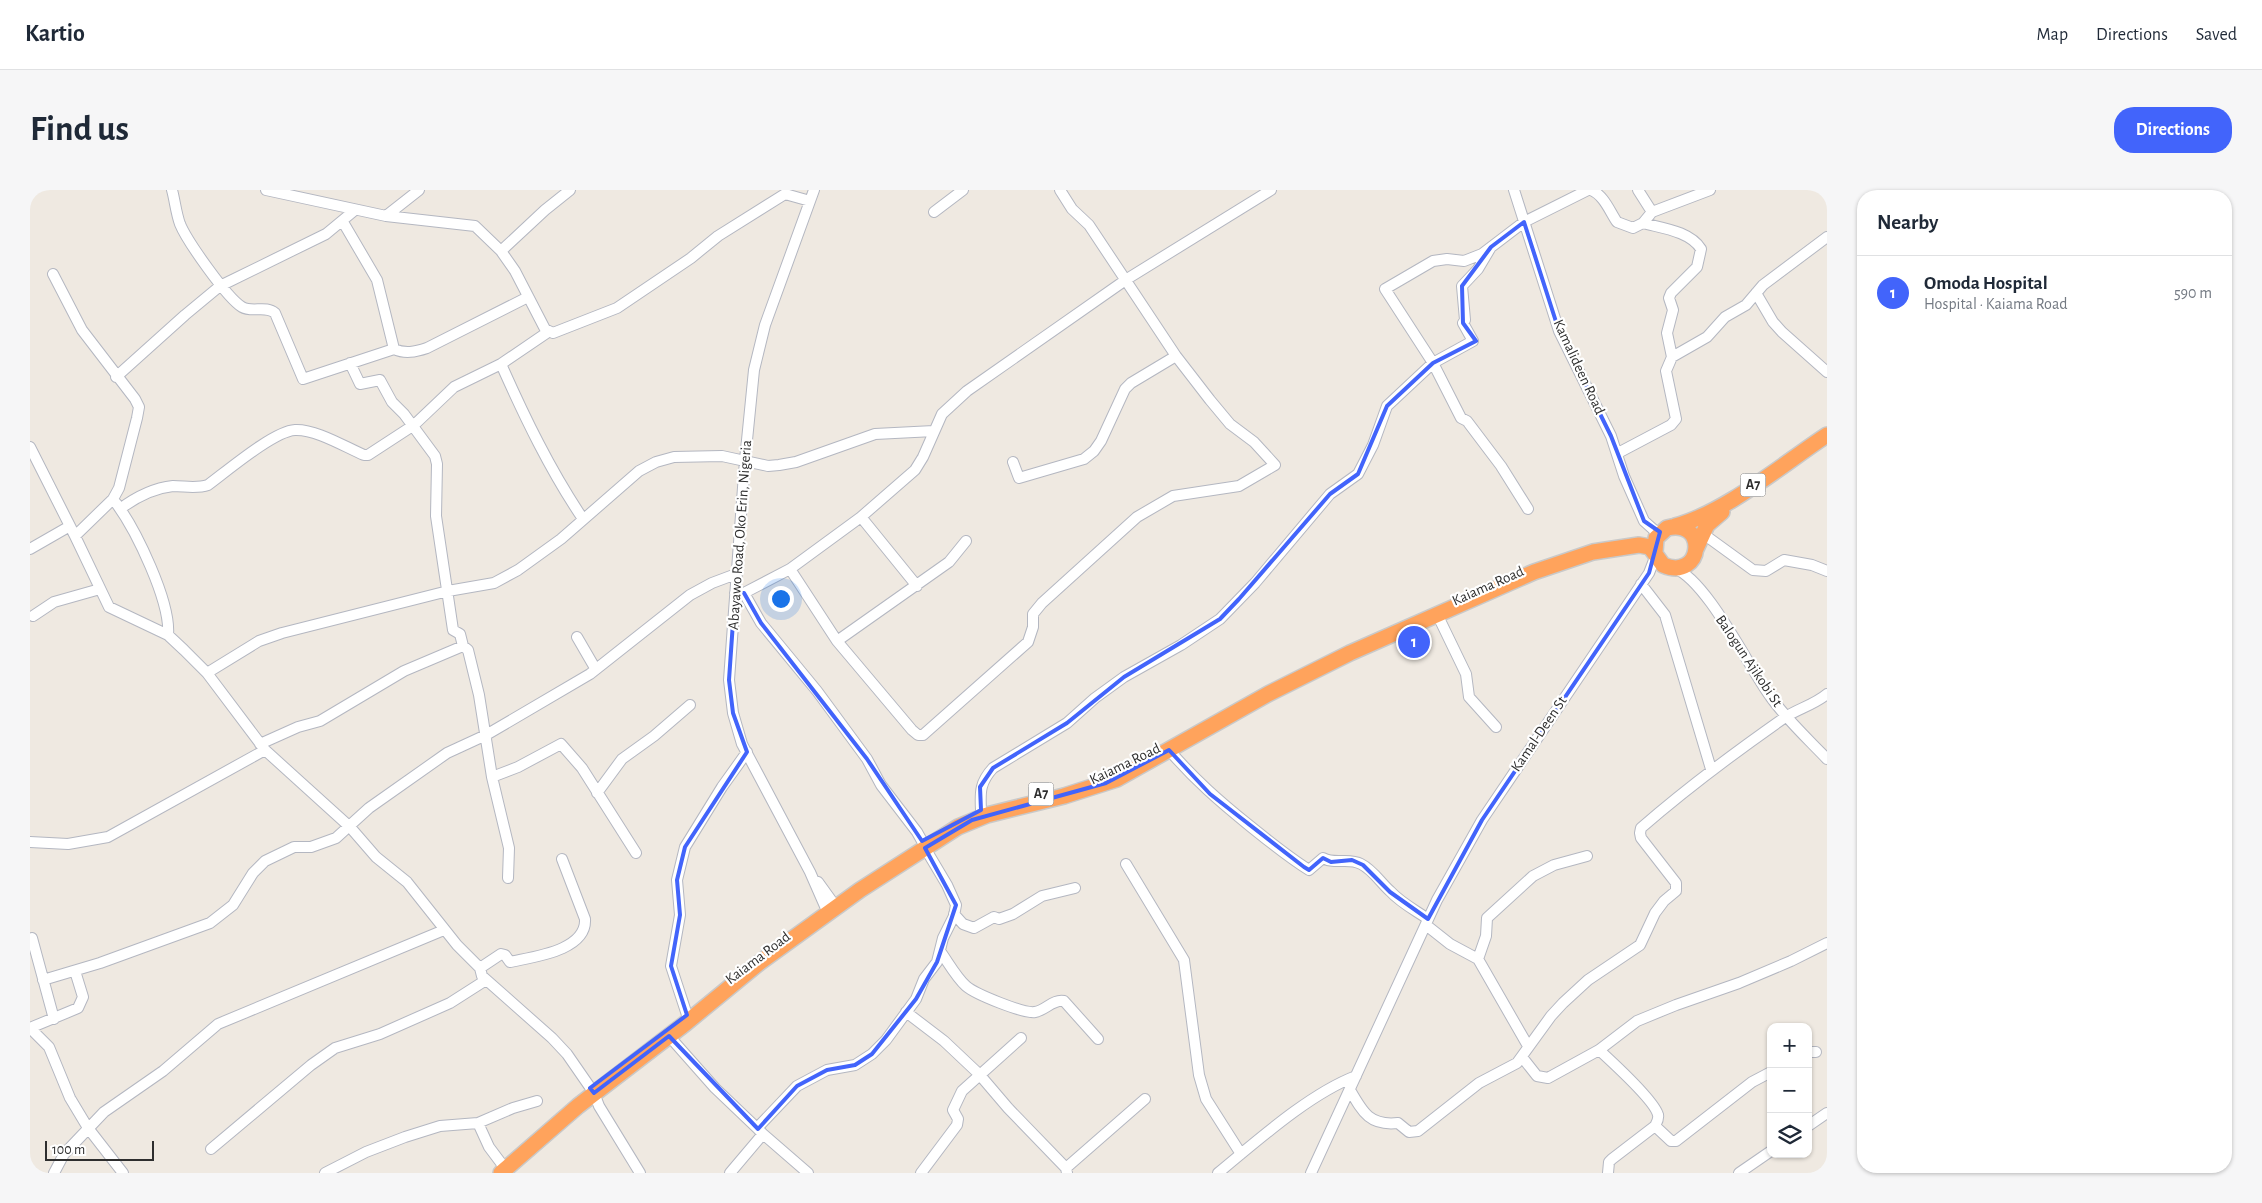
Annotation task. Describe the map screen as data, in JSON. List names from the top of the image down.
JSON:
{
  "streets": {
    "highway": ["A7", "Kaiama Road"],
    "street": [
      "Kamalideen Road",
      "Abayawo Road, Oko Erin, Nigeria",
      "Balogun Ajikobi St",
      "Kamal-Deen St"
    ]
  },
  "crossings": [
    ["Kamalideen Road", "A7"],
    ["Kamalideen Road", "Kaiama Road"],
    ["Kamalideen Road", "Kamal-Deen St"],
    ["A7", "Kaiama Road"],
    ["A7", "Kamal-Deen St"],
    ["Abayawo Road, Oko Erin, Nigeria", "Kaiama Road"],
    ["Kaiama Road", "Kamal-Deen St"]
  ],
  "scale_bar": "100 m",
  "page": {
    "header": "Kartio",
    "nav": ["Map", "Directions", "Saved"],
    "buttons": "Directions",
    "title": "Find us",
    "heading": "Nearby",
    "list": [
      {
        "mark": "1",
        "name": "Omoda Hospital",
        "note": "Hospital · Kaiama Road",
        "value": "590 m"
      }
    ],
    "pins": "1",
    "map_buttons": ["+", "−"],
    "scale": "100 m"
  }
}
